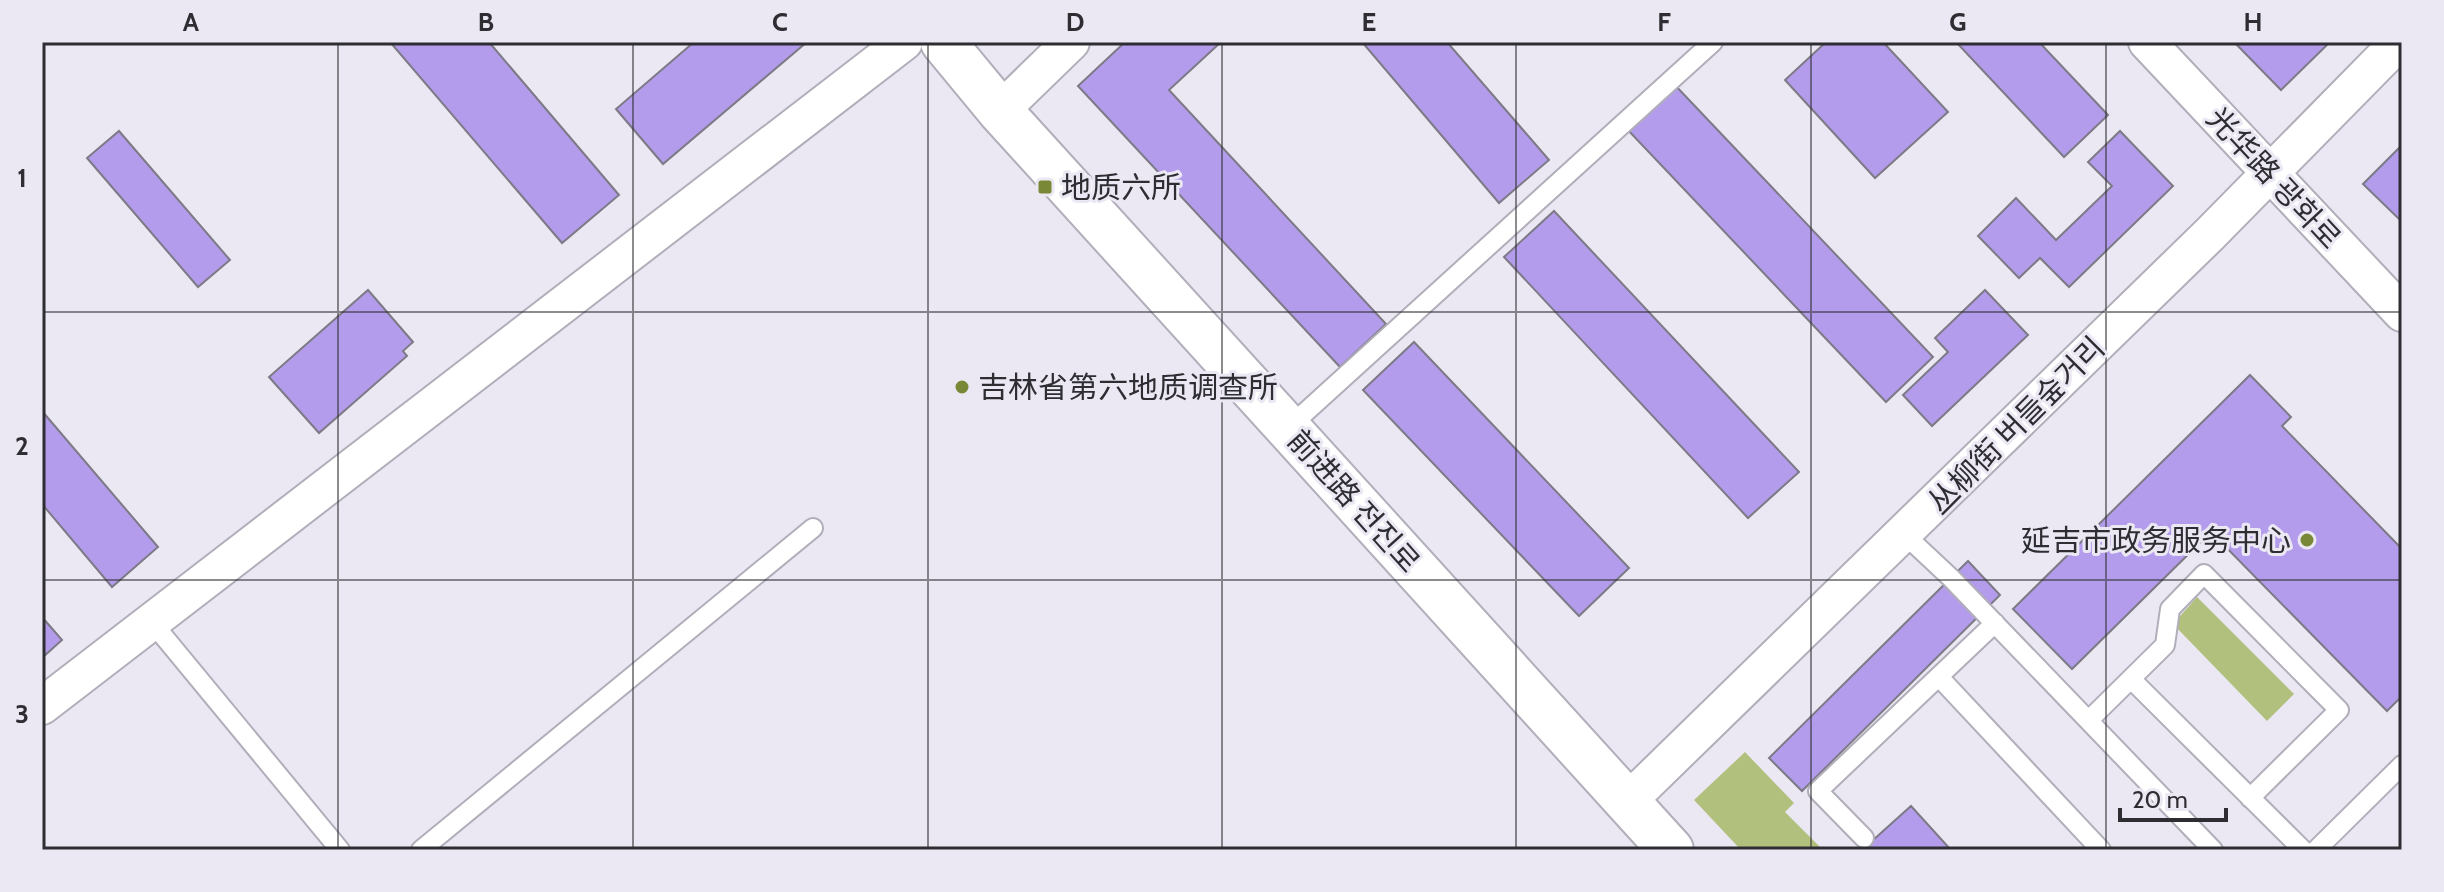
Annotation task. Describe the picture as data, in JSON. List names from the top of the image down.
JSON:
{
  "streets": {
    "street": ["光华路 광화로", "丛柳街 버들숲거리", "前进路 전진로"]
  },
  "crossings": [
    ["光华路 광화로", "丛柳街 버들숲거리"],
    ["丛柳街 버들숲거리", "前进路 전진로"]
  ],
  "places": {
    "transit": ["地质六所"],
    "other": ["吉林省第六地质调查所", "延吉市政务服务中心"]
  },
  "scale_bar": "20 m",
  "grid": {
    "columns": [
      "A",
      "B",
      "C",
      "D",
      "E",
      "F",
      "G",
      "H"
    ],
    "rows": ["1", "2", "3"]
  }
}
